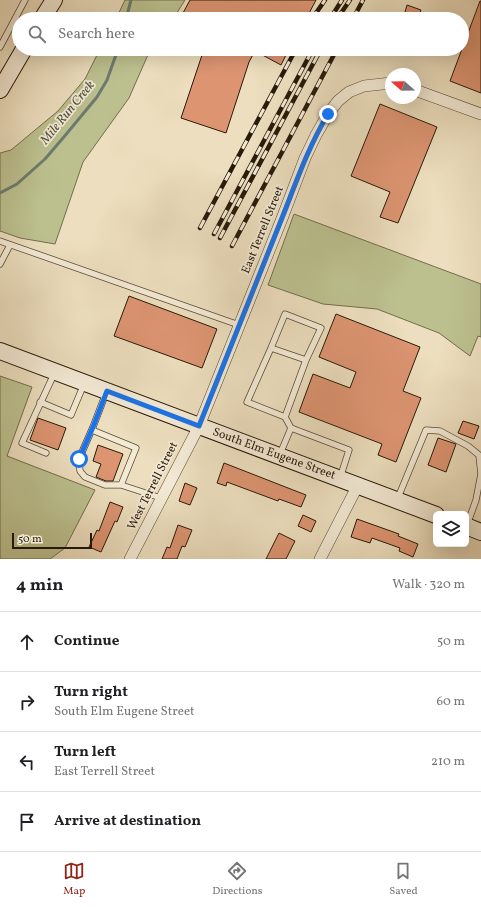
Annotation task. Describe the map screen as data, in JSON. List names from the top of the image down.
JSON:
{
  "streets": {
    "main road": ["South Elm Eugene Street"],
    "street": ["East Terrell Street", "West Terrell Street"]
  },
  "crossings": [
    ["East Terrell Street", "South Elm Eugene Street"],
    ["East Terrell Street", "West Terrell Street"],
    ["South Elm Eugene Street", "West Terrell Street"]
  ],
  "water": ["Mile Run Creek"],
  "scale_bar": "50 m",
  "north": "left",
  "page": {
    "search": "Search here",
    "scale": "50 m",
    "heading": ["4 min", "Walk · 320 m"],
    "list": [
      ["Continue", "50 m"],
      ["Turn right", "South Elm Eugene Street", "60 m"],
      ["Turn left", "East Terrell Street", "210 m"],
      "Arrive at destination"
    ],
    "nav": ["Map", "Directions", "Saved"]
  }
}
